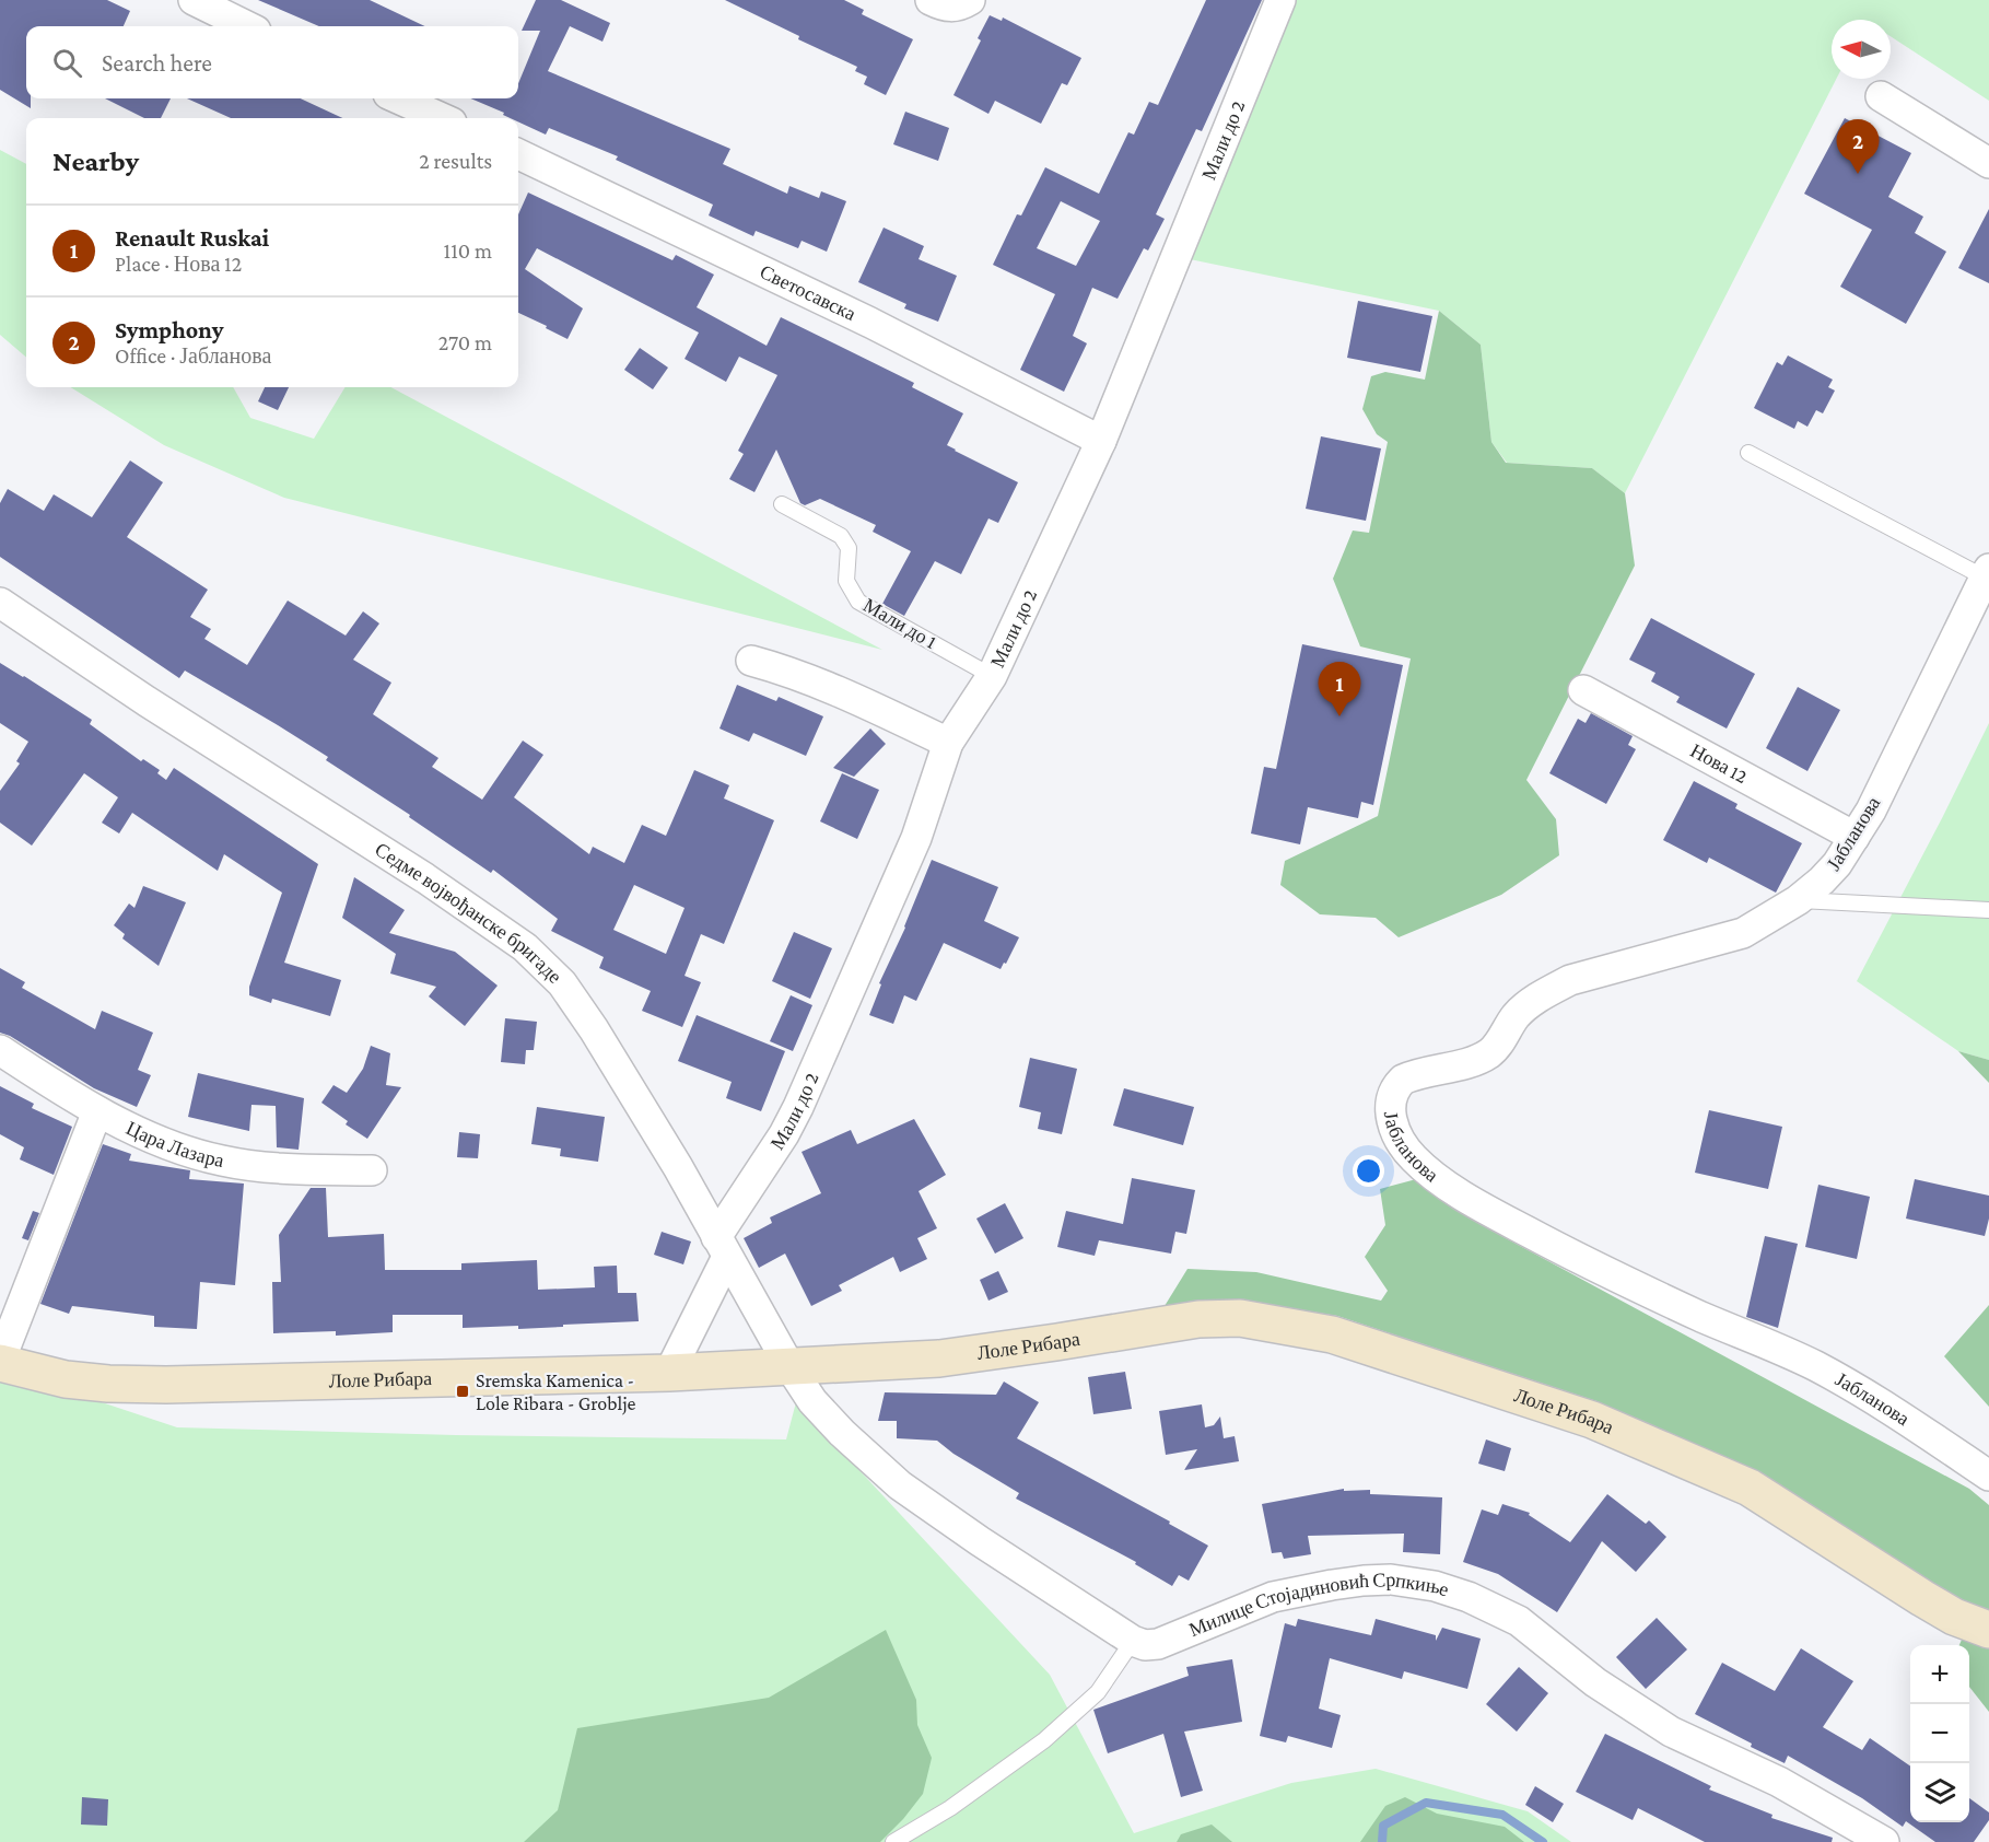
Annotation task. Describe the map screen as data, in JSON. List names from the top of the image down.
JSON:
{
  "streets": {
    "street": [
      "Мали до 2",
      "Светосавска",
      "Нова 12",
      "Јабланова",
      "Седме војвођанске бригаде",
      "Цара Лазара",
      "Лоле Рибара",
      "Милице Стојадиновић Српкиње"
    ],
    "lane": ["Мали до 1"]
  },
  "crossings": [
    ["Мали до 2", "Светосавска"],
    ["Мали до 2", "Мали до 1"],
    ["Мали до 2", "Седме војвођанске бригаде"],
    ["Мали до 2", "Лоле Рибара"],
    ["Нова 12", "Јабланова"],
    ["Седме војвођанске бригаде", "Лоле Рибара"]
  ],
  "places": {
    "transit": ["Sremska Kamenica - Lole Ribara - Groblje"]
  },
  "north": "left",
  "page": {
    "search": "Search here",
    "heading": ["Nearby", "2 results"],
    "pins": ["2", "1"],
    "list": [
      {
        "mark": "1",
        "name": "Renault Ruskai",
        "note": "Place · Нова 12",
        "value": "110 m"
      },
      {
        "mark": "2",
        "name": "Symphony",
        "note": "Office · Јабланова",
        "value": "270 m"
      }
    ],
    "map_buttons": ["+", "−"]
  }
}
